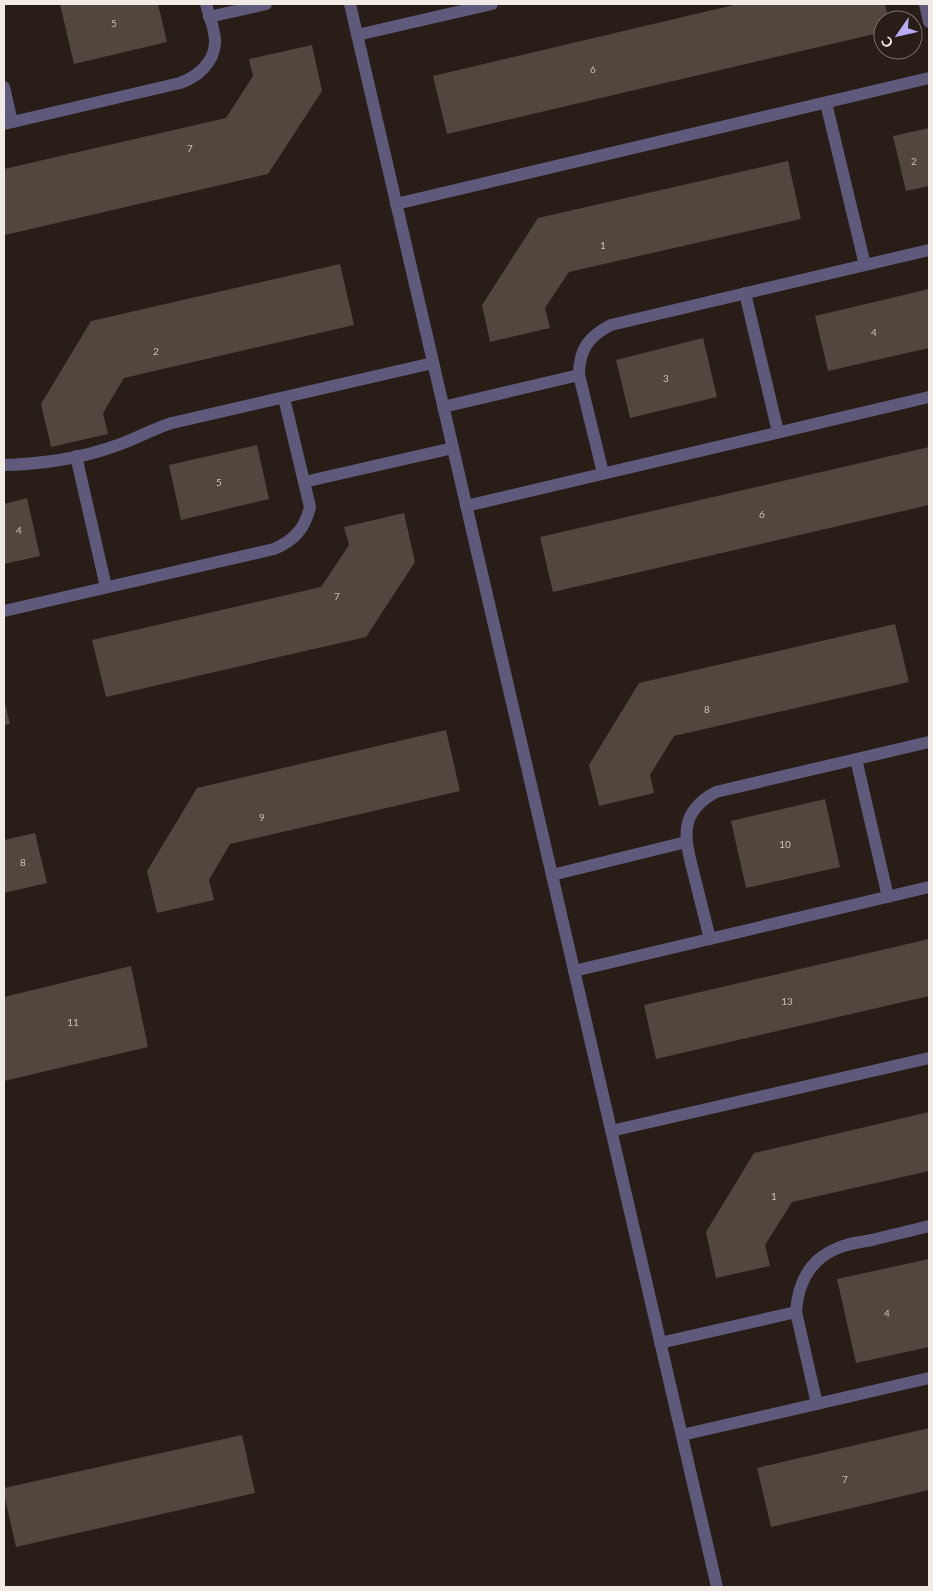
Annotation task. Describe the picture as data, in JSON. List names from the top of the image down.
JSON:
{
  "house_numbers": [
    "5",
    "6",
    "7",
    "2",
    "1",
    "4",
    "2",
    "3",
    "5",
    "6",
    "4",
    "7",
    "8",
    "9",
    "10",
    "8",
    "13",
    "11",
    "1",
    "4",
    "7"
  ],
  "north": "bottom left"
}
